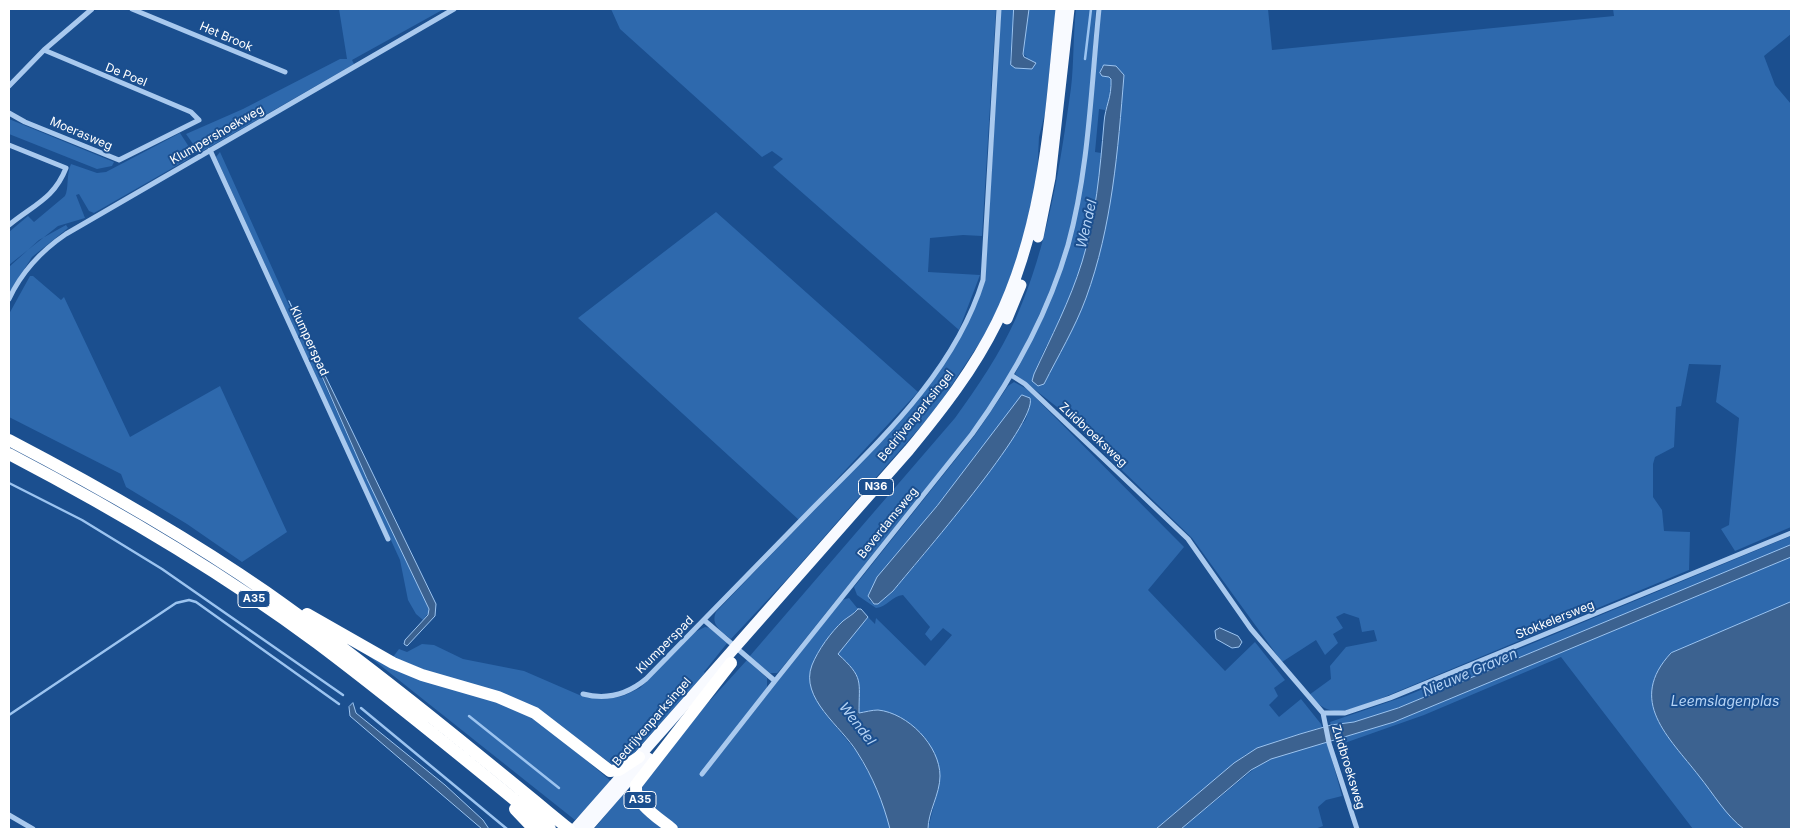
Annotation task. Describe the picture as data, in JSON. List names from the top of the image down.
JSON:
{
  "streets": {
    "highway": ["Bedrijvenparksingel", "N36", "A35"],
    "street": [
      "Het Brook",
      "De Poel",
      "Moerasweg",
      "Klumpershoekweg",
      "Klumperspad",
      "Zuidbroeksweg",
      "Beverdamsweg",
      "Stokkelersweg"
    ]
  },
  "crossings": [
    ["De Poel", "Moerasweg"],
    ["Klumpershoekweg", "Klumperspad"],
    ["Bedrijvenparksingel", "A35"],
    ["Zuidbroeksweg", "Beverdamsweg"],
    ["Zuidbroeksweg", "Stokkelersweg"]
  ],
  "water": ["Wendel", "Nieuwe Graven", "Leemslagenplas"]
}
